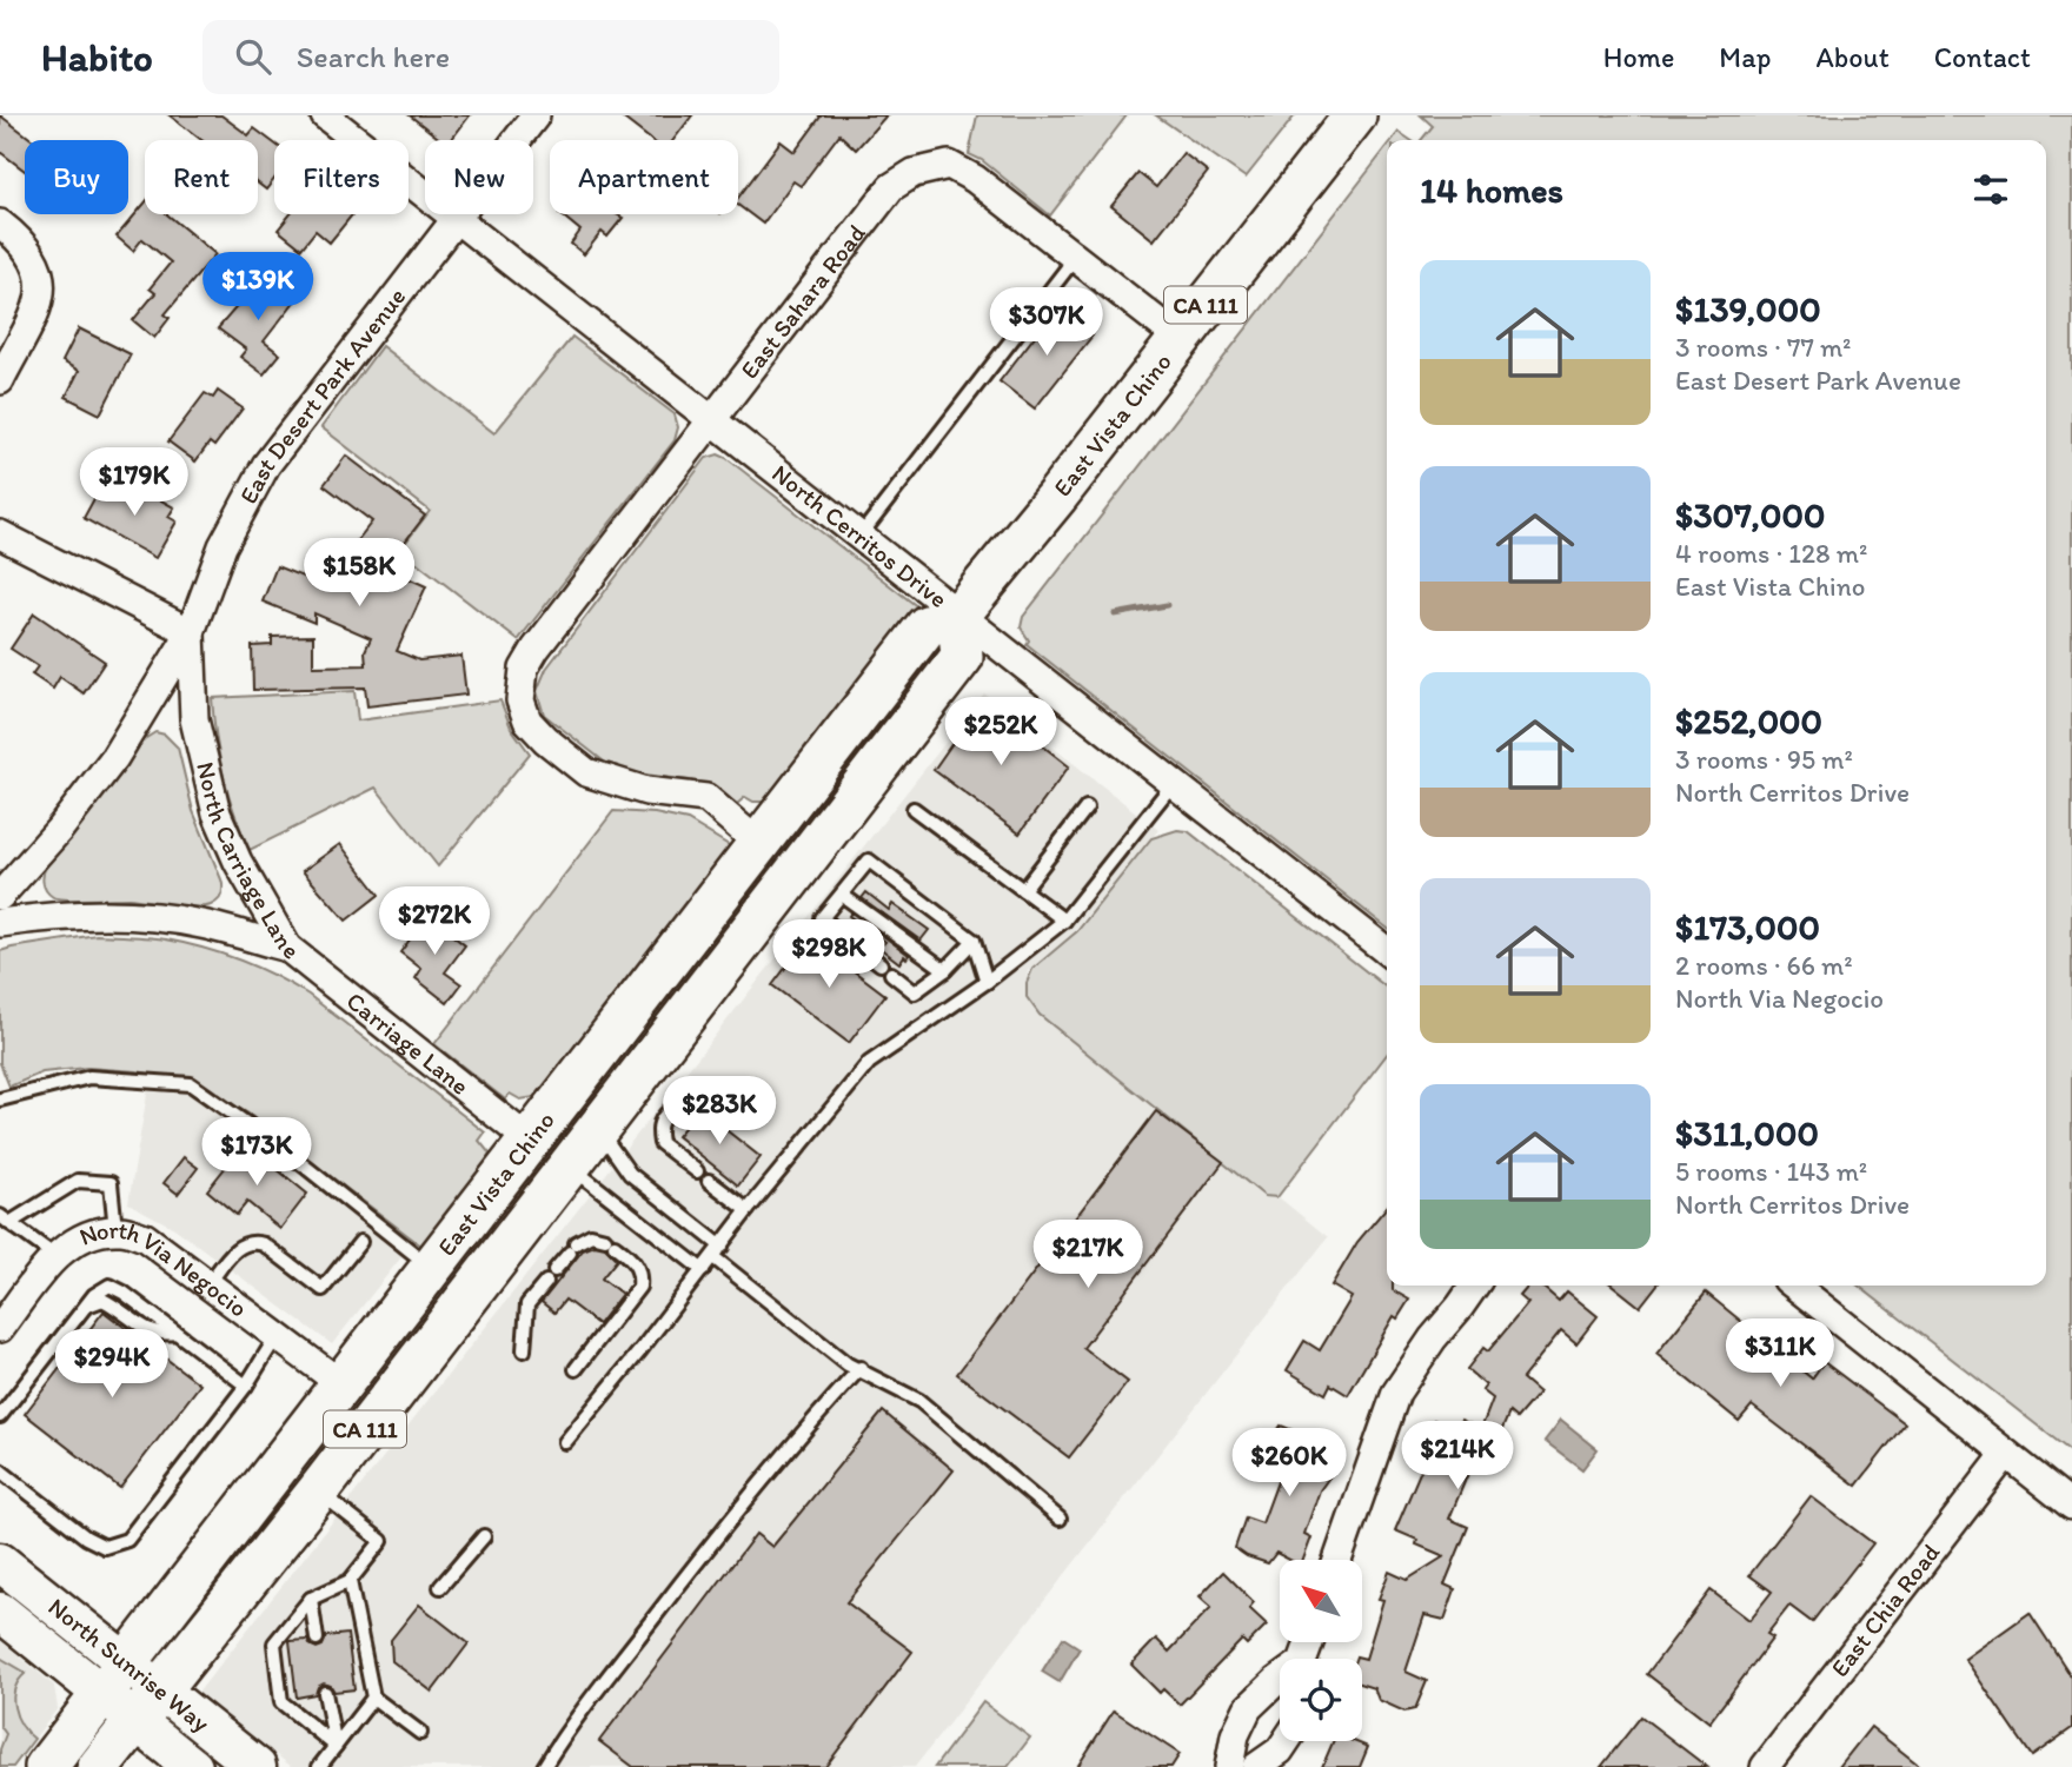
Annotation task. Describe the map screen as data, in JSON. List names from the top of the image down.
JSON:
{
  "streets": {
    "main road": ["CA 111", "East Vista Chino", "North Sunrise Way"],
    "street": [
      "East Sahara Road",
      "East Desert Park Avenue",
      "North Cerritos Drive",
      "North Carriage Lane",
      "Carriage Lane",
      "North Via Negocio",
      "East Chia Road"
    ]
  },
  "crossings": [
    ["East Sahara Road", "East Vista Chino"],
    ["East Sahara Road", "North Cerritos Drive"],
    ["East Desert Park Avenue", "North Cerritos Drive"],
    ["East Desert Park Avenue", "North Carriage Lane"],
    ["East Vista Chino", "North Cerritos Drive"],
    ["East Vista Chino", "Carriage Lane"],
    ["East Vista Chino", "North Via Negocio"],
    ["East Vista Chino", "North Sunrise Way"],
    ["North Carriage Lane", "Carriage Lane"]
  ],
  "north": "top left",
  "page": {
    "header": "Habito",
    "search": "Search here",
    "nav": [
      "Home",
      "Map",
      "About",
      "Contact"
    ],
    "chip": [
      "Buy",
      "Rent",
      "Filters",
      "New",
      "Apartment"
    ],
    "heading": "14 homes",
    "list": [
      {
        "name": "$139,000",
        "note": "3 rooms · 77 m² · East Desert Park Avenue"
      },
      {
        "name": "$307,000",
        "note": "4 rooms · 128 m² · East Vista Chino"
      },
      {
        "name": "$252,000",
        "note": "3 rooms · 95 m² · North Cerritos Drive"
      },
      {
        "name": "$173,000",
        "note": "2 rooms · 66 m² · North Via Negocio"
      },
      {
        "name": "$311,000",
        "note": "5 rooms · 143 m² · North Cerritos Drive"
      }
    ],
    "price": [
      "$139K",
      "$307K",
      "$179K",
      "$158K",
      "$252K",
      "$272K",
      "$298K",
      "$283K",
      "$173K",
      "$217K",
      "$311K",
      "$294K",
      "$214K",
      "$260K"
    ]
  }
}
